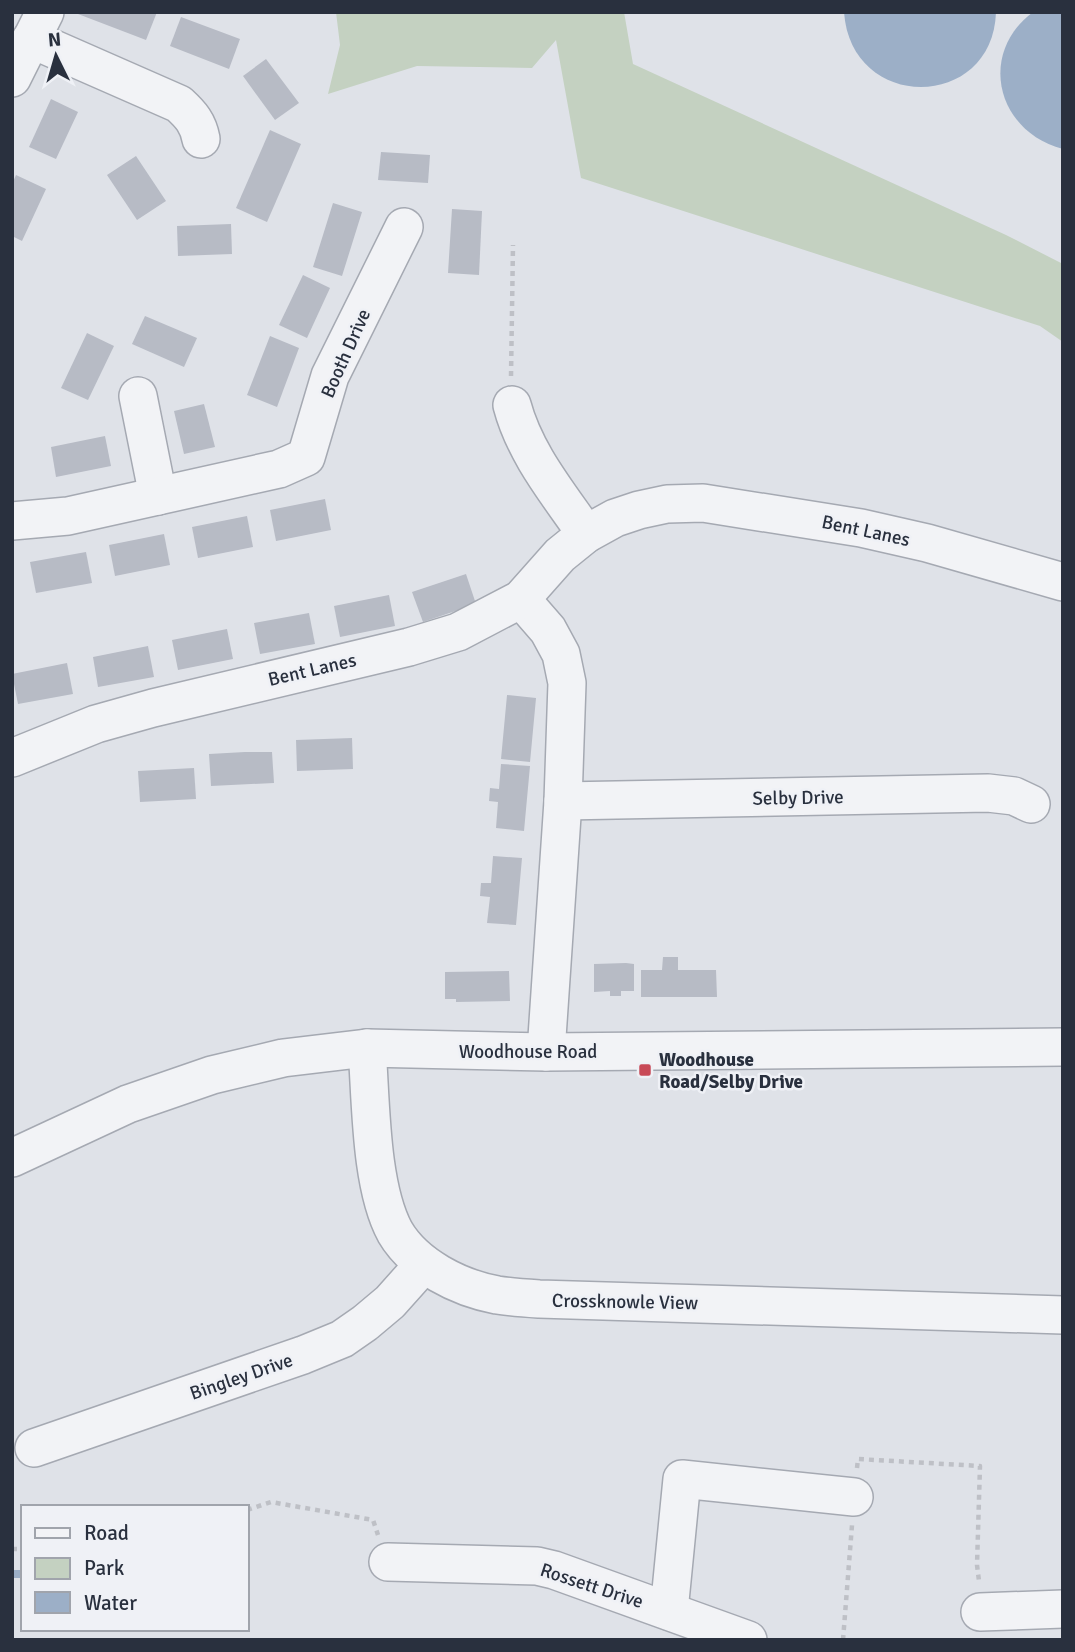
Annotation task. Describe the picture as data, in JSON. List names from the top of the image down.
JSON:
{
  "streets": {
    "street": [
      "Booth Drive",
      "Bent Lanes",
      "Selby Drive",
      "Woodhouse Road",
      "Crossknowle View",
      "Bingley Drive",
      "Rossett Drive"
    ]
  },
  "crossings": [
    ["Woodhouse Road", "Crossknowle View"],
    ["Crossknowle View", "Bingley Drive"]
  ],
  "places": {
    "transit": ["Woodhouse Road/Selby Drive"]
  },
  "legend": ["Road", "Park", "Water"],
  "north": "top"
}
